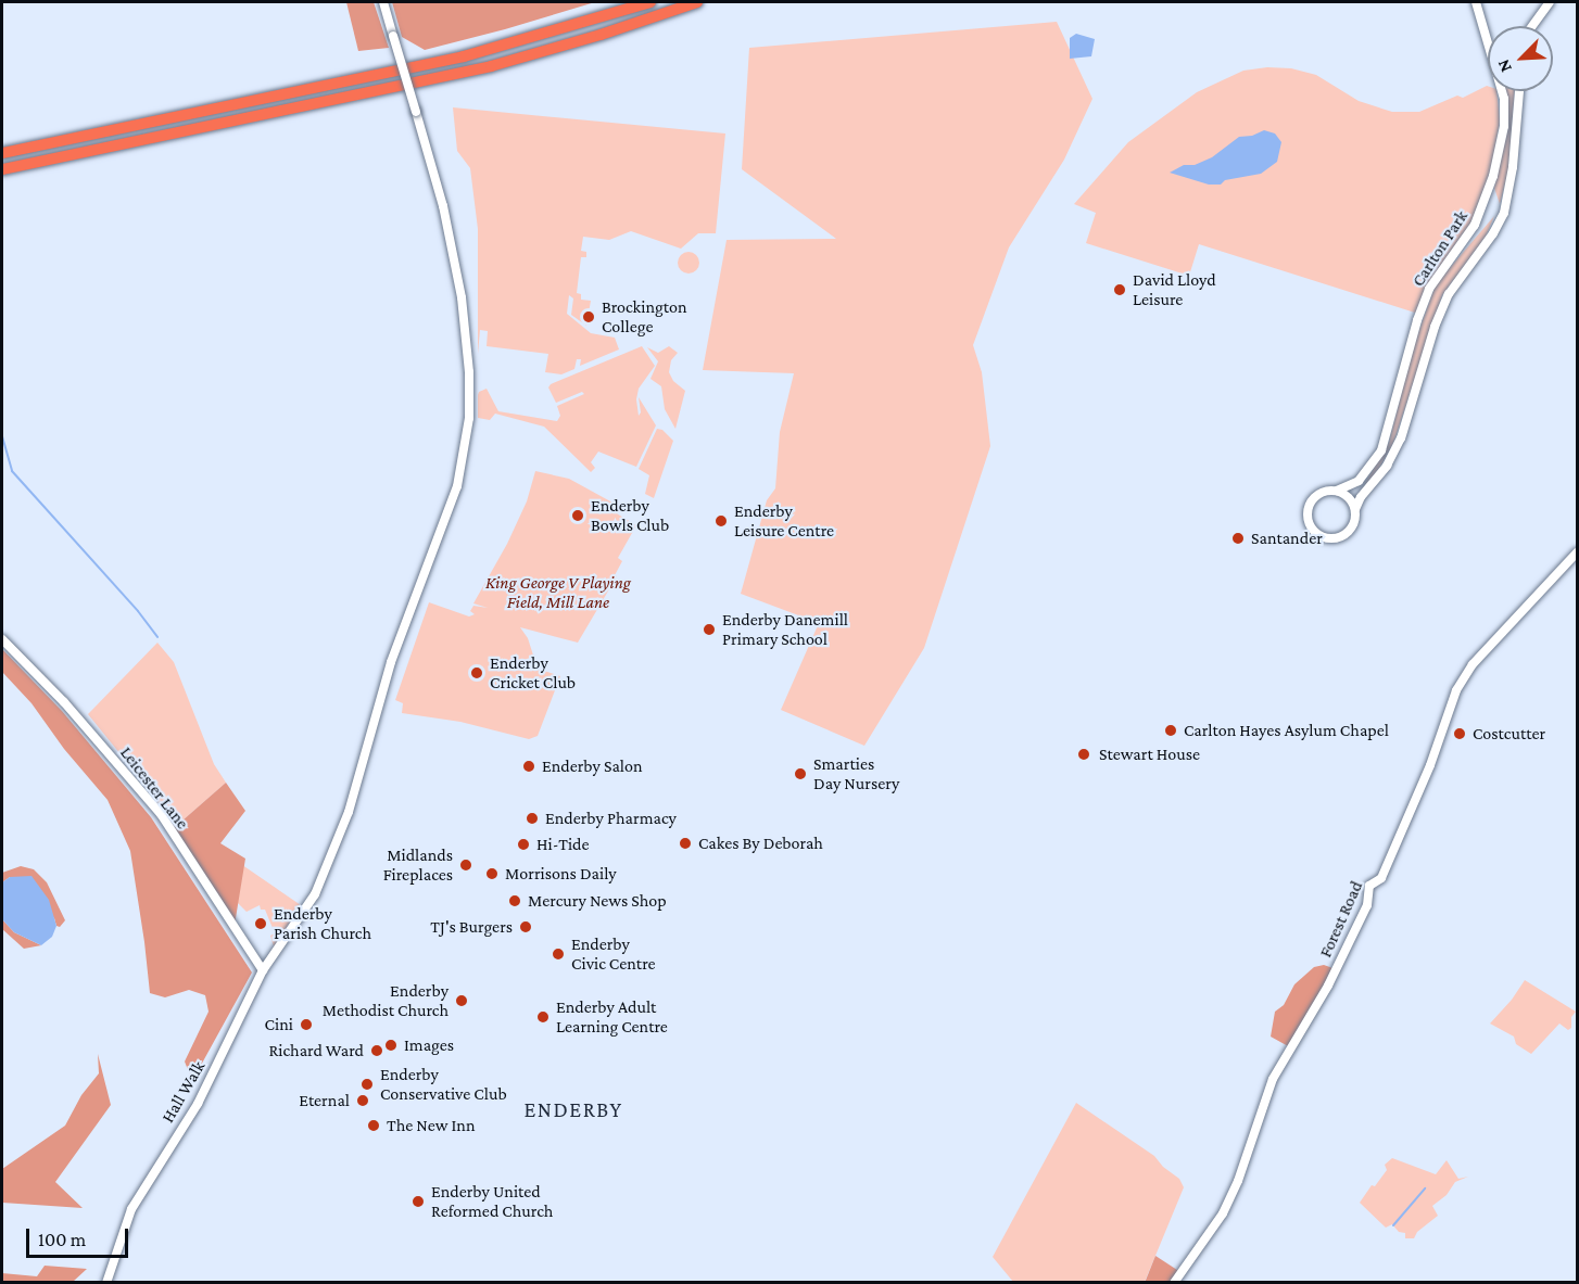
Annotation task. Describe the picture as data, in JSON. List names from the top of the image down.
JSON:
{
  "streets": {
    "main road": ["Hall Walk"],
    "street": ["Carlton Park", "Leicester Lane", "Forest Road"]
  },
  "crossings": [
    ["Leicester Lane", "Hall Walk"]
  ],
  "districts": ["ENDERBY"],
  "parks": ["King George V Playing Field, Mill Lane"],
  "places": [
    "David Lloyd Leisure",
    "Brockington College",
    "Enderby Bowls Club",
    "Enderby Leisure Centre",
    "Santander",
    "Enderby Danemill Primary School",
    "Enderby Cricket Club",
    "Carlton Hayes Asylum Chapel",
    "Costcutter",
    "Stewart House",
    "Enderby Salon",
    "Smarties Day Nursery",
    "Enderby Pharmacy",
    "Cakes By Deborah",
    "Hi-Tide",
    "Midlands Fireplaces",
    "Morrisons Daily",
    "Mercury News Shop",
    "Enderby Parish Church",
    "TJ's Burgers",
    "Enderby Civic Centre",
    "Enderby Methodist Church",
    "Enderby Adult Learning Centre",
    "Cini",
    "Images",
    "Richard Ward",
    "Enderby Conservative Club",
    "Eternal",
    "The New Inn",
    "Enderby United Reformed Church"
  ],
  "scale_bar": "100 m",
  "north": "bottom left"
}
